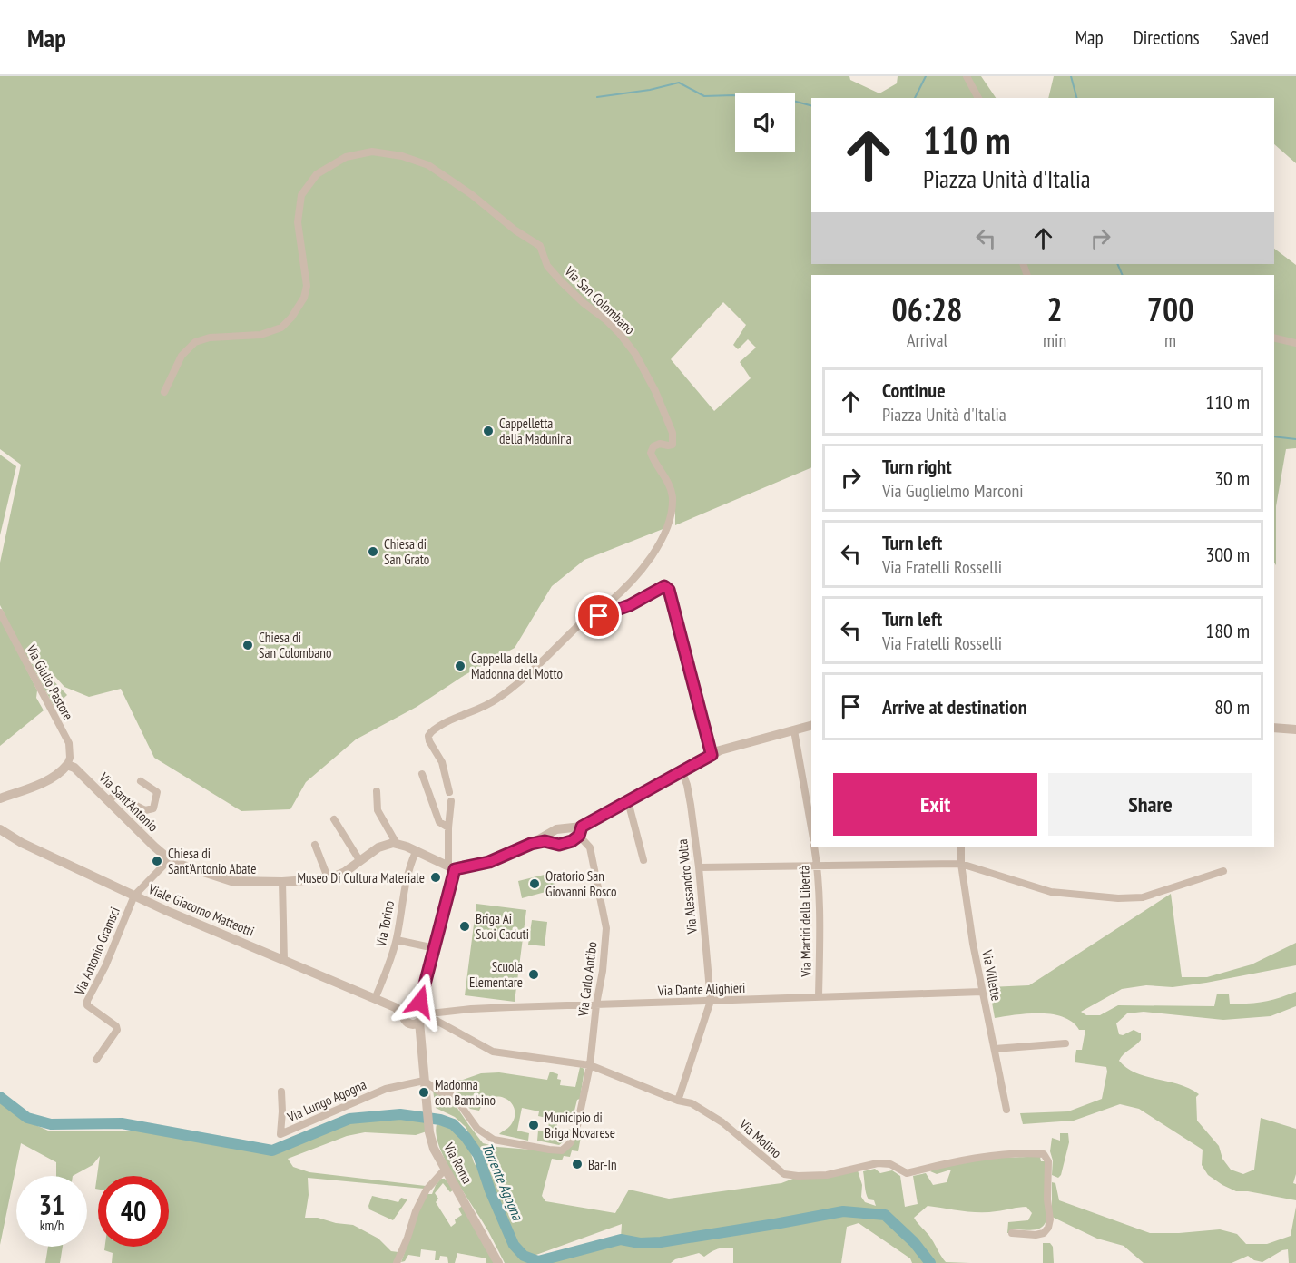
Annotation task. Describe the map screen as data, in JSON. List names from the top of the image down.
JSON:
{
  "streets": {
    "street": [
      "Via San Colombano",
      "Via Giulio Pastore",
      "Via Sant'Antonio",
      "Via Alessandro Volta",
      "Viale Giacomo Matteotti",
      "Via Martiri della Libertà",
      "Via Torino",
      "Via Antonio Gramsci",
      "Via Villette",
      "Via Carlo Antibo",
      "Via Dante Alighieri",
      "Via Lungo Agogna",
      "Via Molino",
      "Via Roma"
    ]
  },
  "crossings": [
    ["Via Giulio Pastore", "Via Sant'Antonio"],
    ["Via Alessandro Volta", "Via Dante Alighieri"],
    ["Viale Giacomo Matteotti", "Via Torino"],
    ["Viale Giacomo Matteotti", "Via Antonio Gramsci"],
    ["Via Martiri della Libertà", "Via Dante Alighieri"],
    ["Via Villette", "Via Dante Alighieri"],
    ["Via Carlo Antibo", "Via Dante Alighieri"],
    ["Via Carlo Antibo", "Via Lungo Agogna"],
    ["Via Carlo Antibo", "Via Molino"],
    ["Via Carlo Antibo", "Via Roma"],
    ["Via Dante Alighieri", "Via Molino"],
    ["Via Dante Alighieri", "Via Roma"],
    ["Via Lungo Agogna", "Via Roma"],
    ["Via Molino", "Via Roma"]
  ],
  "water": ["Torrente Agogna"],
  "places": [
    "Cappelletta della Madunina",
    "Chiesa di San Grato",
    "Chiesa di San Colombano",
    "Cappella della Madonna del Motto",
    "Chiesa di Sant'Antonio Abate",
    "Museo Di Cultura Materiale",
    "Oratorio San Giovanni Bosco",
    "Briga Ai Suoi Caduti",
    "Scuola Elementare",
    "Madonna con Bambino",
    "Municipio di Briga Novarese",
    "Bar-In"
  ],
  "page": {
    "header": "Map",
    "nav": ["Map", "Directions", "Saved"],
    "turn": ["110 m", "Piazza Unità d'Italia"],
    "eta": [
      "06:28",
      "Arrival",
      "2",
      "min",
      "700",
      "m"
    ],
    "list": [
      {
        "name": "Continue",
        "note": "Piazza Unità d'Italia",
        "value": "110 m"
      },
      {
        "name": "Turn right",
        "note": "Via Guglielmo Marconi",
        "value": "30 m"
      },
      {
        "name": "Turn left",
        "note": "Via Fratelli Rosselli",
        "value": "300 m"
      },
      {
        "name": "Turn left",
        "note": "Via Fratelli Rosselli",
        "value": "180 m"
      },
      {
        "name": "Arrive at destination",
        "value": "80 m"
      }
    ],
    "buttons": ["Exit", "Share"],
    "speed": "31 km/h",
    "limit": "40"
  }
}
